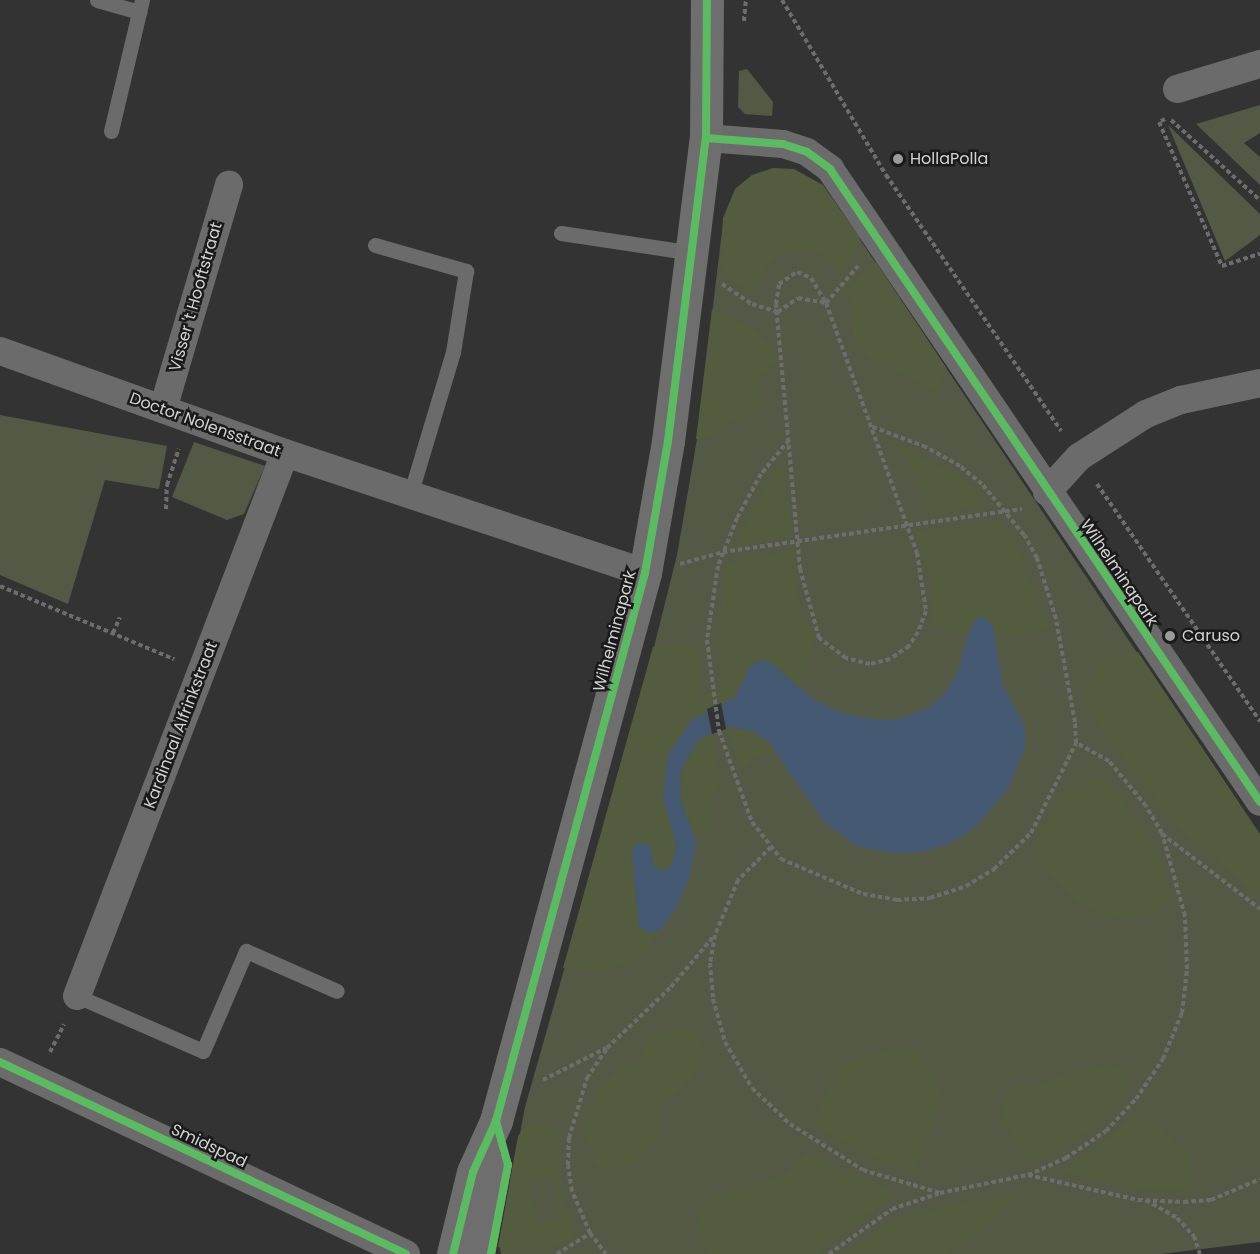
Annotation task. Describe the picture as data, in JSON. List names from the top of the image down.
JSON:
{
  "streets": {
    "street": [
      "Visser 't Hooftstraat",
      "Doctor Nolensstraat",
      "Wilhelminapark",
      "Kardinaal Alfrinkstraat",
      "Smidspad"
    ]
  },
  "crossings": [
    ["Visser 't Hooftstraat", "Doctor Nolensstraat"],
    ["Doctor Nolensstraat", "Wilhelminapark"],
    ["Doctor Nolensstraat", "Kardinaal Alfrinkstraat"]
  ],
  "places": ["HollaPolla", "Caruso"]
}
